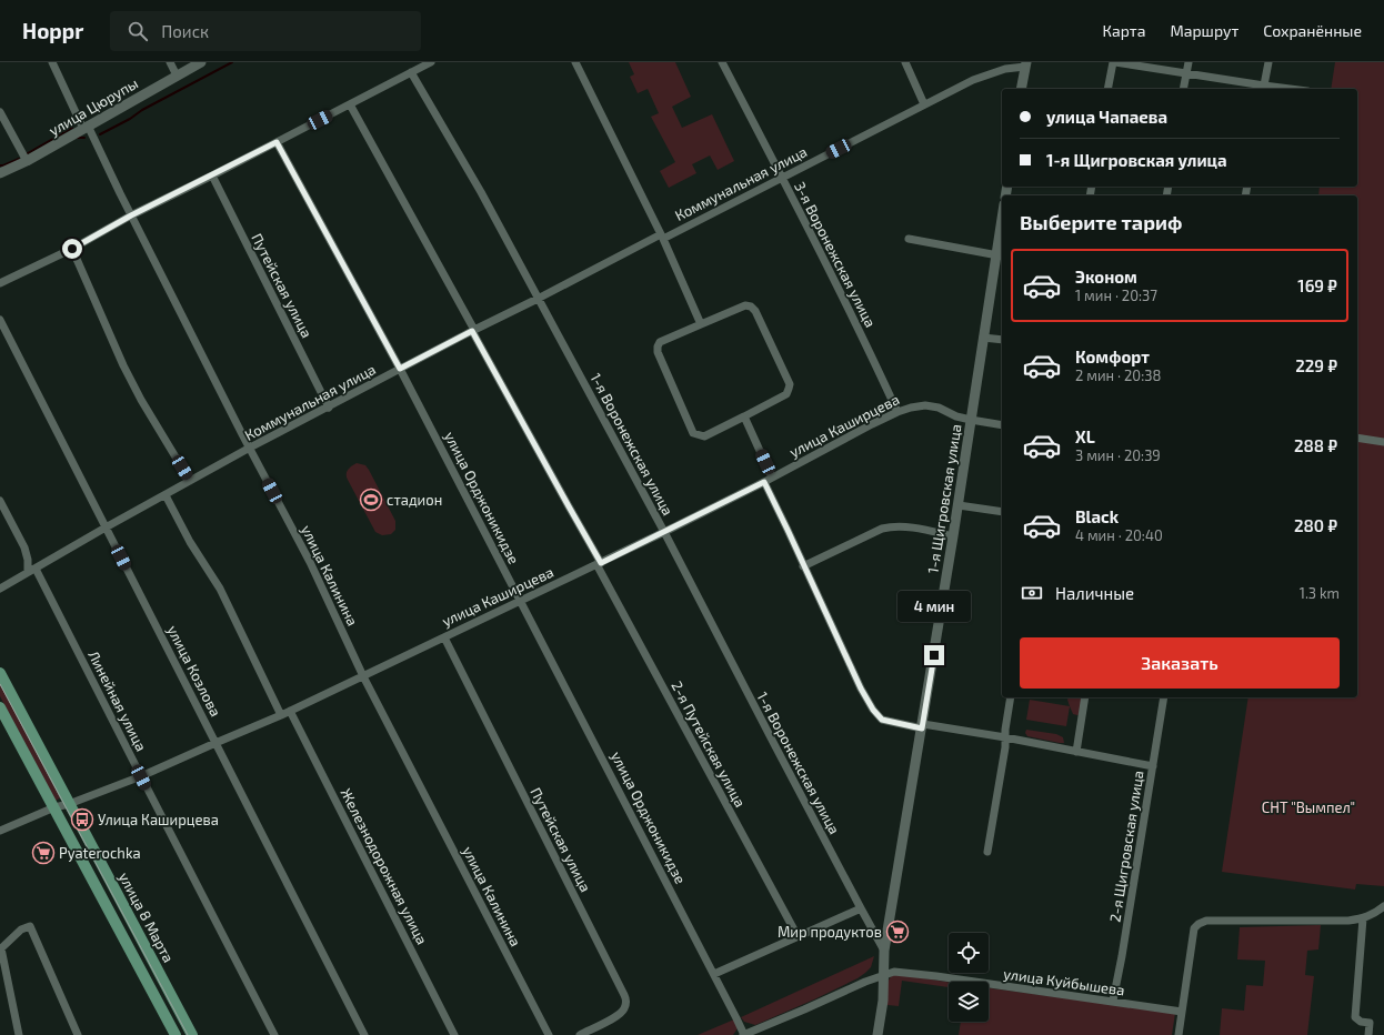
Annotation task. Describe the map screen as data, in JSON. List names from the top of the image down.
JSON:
{
  "streets": {
    "main road": ["улица 8 Марта"],
    "street": [
      "улица Цюрупы",
      "Коммунальная улица",
      "3-я Воронежская улица",
      "Путейская улица",
      "улица Каширцева",
      "1-я Воронежская улица",
      "улица Орджоникидзе",
      "1-я Щигровская улица",
      "улица Калинина",
      "улица Козлова",
      "Линейная улица",
      "2-я Путейская улица",
      "2-я Щигровская улица",
      "Железнодорожная улица",
      "улица Куйбышева"
    ]
  },
  "crossings": [
    ["улица Цюрупы", "улица Калинина"],
    ["Коммунальная улица", "3-я Воронежская улица"],
    ["Коммунальная улица", "Путейская улица"],
    ["Коммунальная улица", "1-я Воронежская улица"],
    ["Коммунальная улица", "улица Орджоникидзе"],
    ["Коммунальная улица", "улица Калинина"],
    ["Коммунальная улица", "улица Козлова"],
    ["Коммунальная улица", "Линейная улица"],
    ["Коммунальная улица", "2-я Путейская улица"],
    ["3-я Воронежская улица", "улица Каширцева"],
    ["Путейская улица", "улица Каширцева"],
    ["улица Каширцева", "1-я Воронежская улица"],
    ["улица Каширцева", "улица Орджоникидзе"],
    ["улица Каширцева", "1-я Щигровская улица"],
    ["улица Каширцева", "улица Калинина"],
    ["улица Каширцева", "улица Козлова"],
    ["улица Каширцева", "Линейная улица"],
    ["улица Каширцева", "2-я Путейская улица"],
    ["улица Каширцева", "Железнодорожная улица"],
    ["улица Каширцева", "улица 8 Марта"],
    ["1-я Воронежская улица", "1-я Щигровская улица"],
    ["улица Орджоникидзе", "улица Куйбышева"],
    ["1-я Щигровская улица", "улица Куйбышева"],
    ["2-я Щигровская улица", "улица Куйбышева"]
  ],
  "parks": ["СНТ \"Вымпел\""],
  "places": {
    "sports": ["стадион"],
    "bus stop": ["Улица Каширцева"],
    "supermarket": ["Pyaterochka", "Мир продуктов"]
  },
  "page": {
    "header": "Hoppr",
    "search": "Поиск",
    "nav": ["Карта", "Маршрут", "Сохранённые"],
    "banner": ["улица Чапаева", "1-я Щигровская улица"],
    "heading": "Выберите тариф",
    "list": [
      {
        "name": "Эконом",
        "note": "1 мин · 20:37",
        "value": "169 ₽"
      },
      {
        "name": "Комфорт",
        "note": "2 мин · 20:38",
        "value": "229 ₽"
      },
      {
        "name": "XL",
        "note": "3 мин · 20:39",
        "value": "288 ₽"
      },
      {
        "name": "Black",
        "note": "4 мин · 20:40",
        "value": "280 ₽"
      }
    ],
    "pay": ["Наличные", "1.3 km"],
    "bubble": "4 мин",
    "buttons": "Заказать"
  }
}
